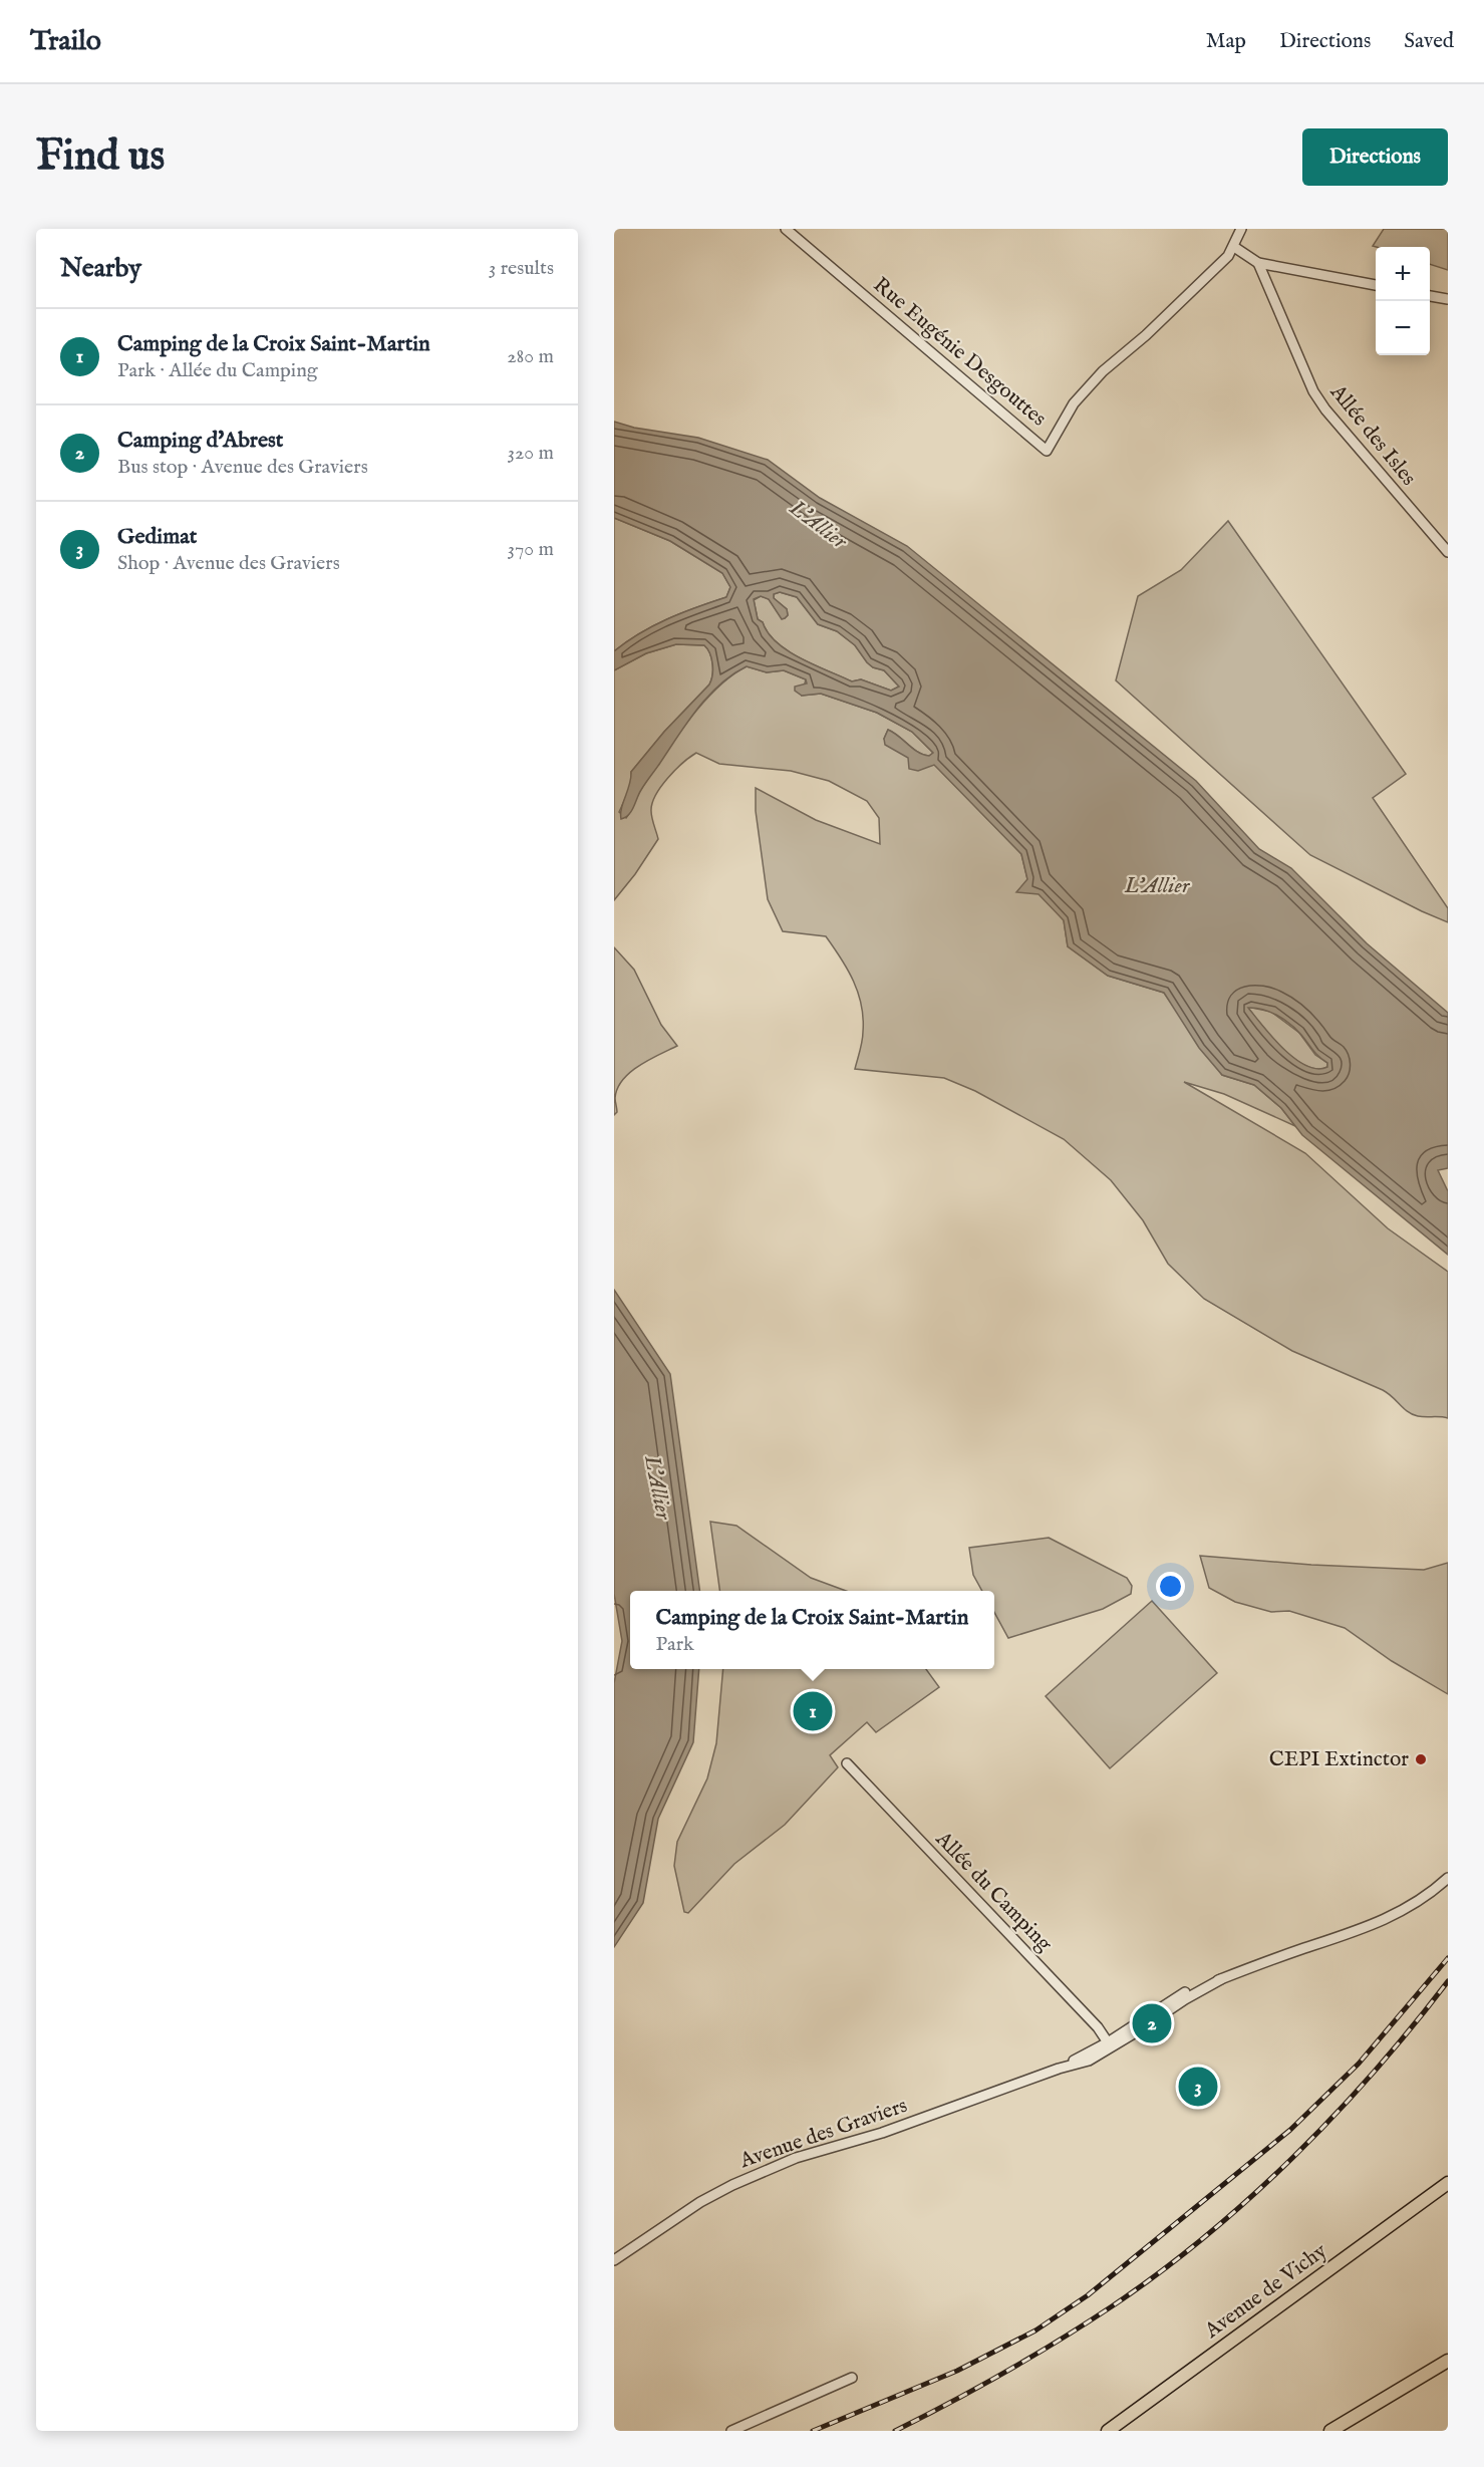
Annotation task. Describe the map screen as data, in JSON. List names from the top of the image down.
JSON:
{
  "streets": {
    "main road": ["Avenue de Vichy"],
    "street": [
      "Rue Eugénie Desgouttes",
      "Allée des Isles",
      "Allée du Camping",
      "Avenue des Graviers"
    ]
  },
  "crossings": [
    ["Allée du Camping", "Avenue des Graviers"]
  ],
  "water": ["L'Allier"],
  "places": ["CEPI Extinctor"],
  "page": {
    "header": "Trailo",
    "nav": ["Map", "Directions", "Saved"],
    "buttons": "Directions",
    "title": "Find us",
    "heading": ["Nearby", "3 results"],
    "map_buttons": ["+", "−"],
    "list": [
      {
        "mark": "1",
        "name": "Camping de la Croix Saint-Martin",
        "note": "Park · Allée du Camping",
        "value": "280 m"
      },
      {
        "mark": "2",
        "name": "Camping d'Abrest",
        "note": "Bus stop · Avenue des Graviers",
        "value": "320 m"
      },
      {
        "mark": "3",
        "name": "Gedimat",
        "note": "Shop · Avenue des Graviers",
        "value": "370 m"
      }
    ],
    "popup": ["Camping de la Croix Saint-Martin", "Park"],
    "pins": ["1", "2", "3"]
  }
}
